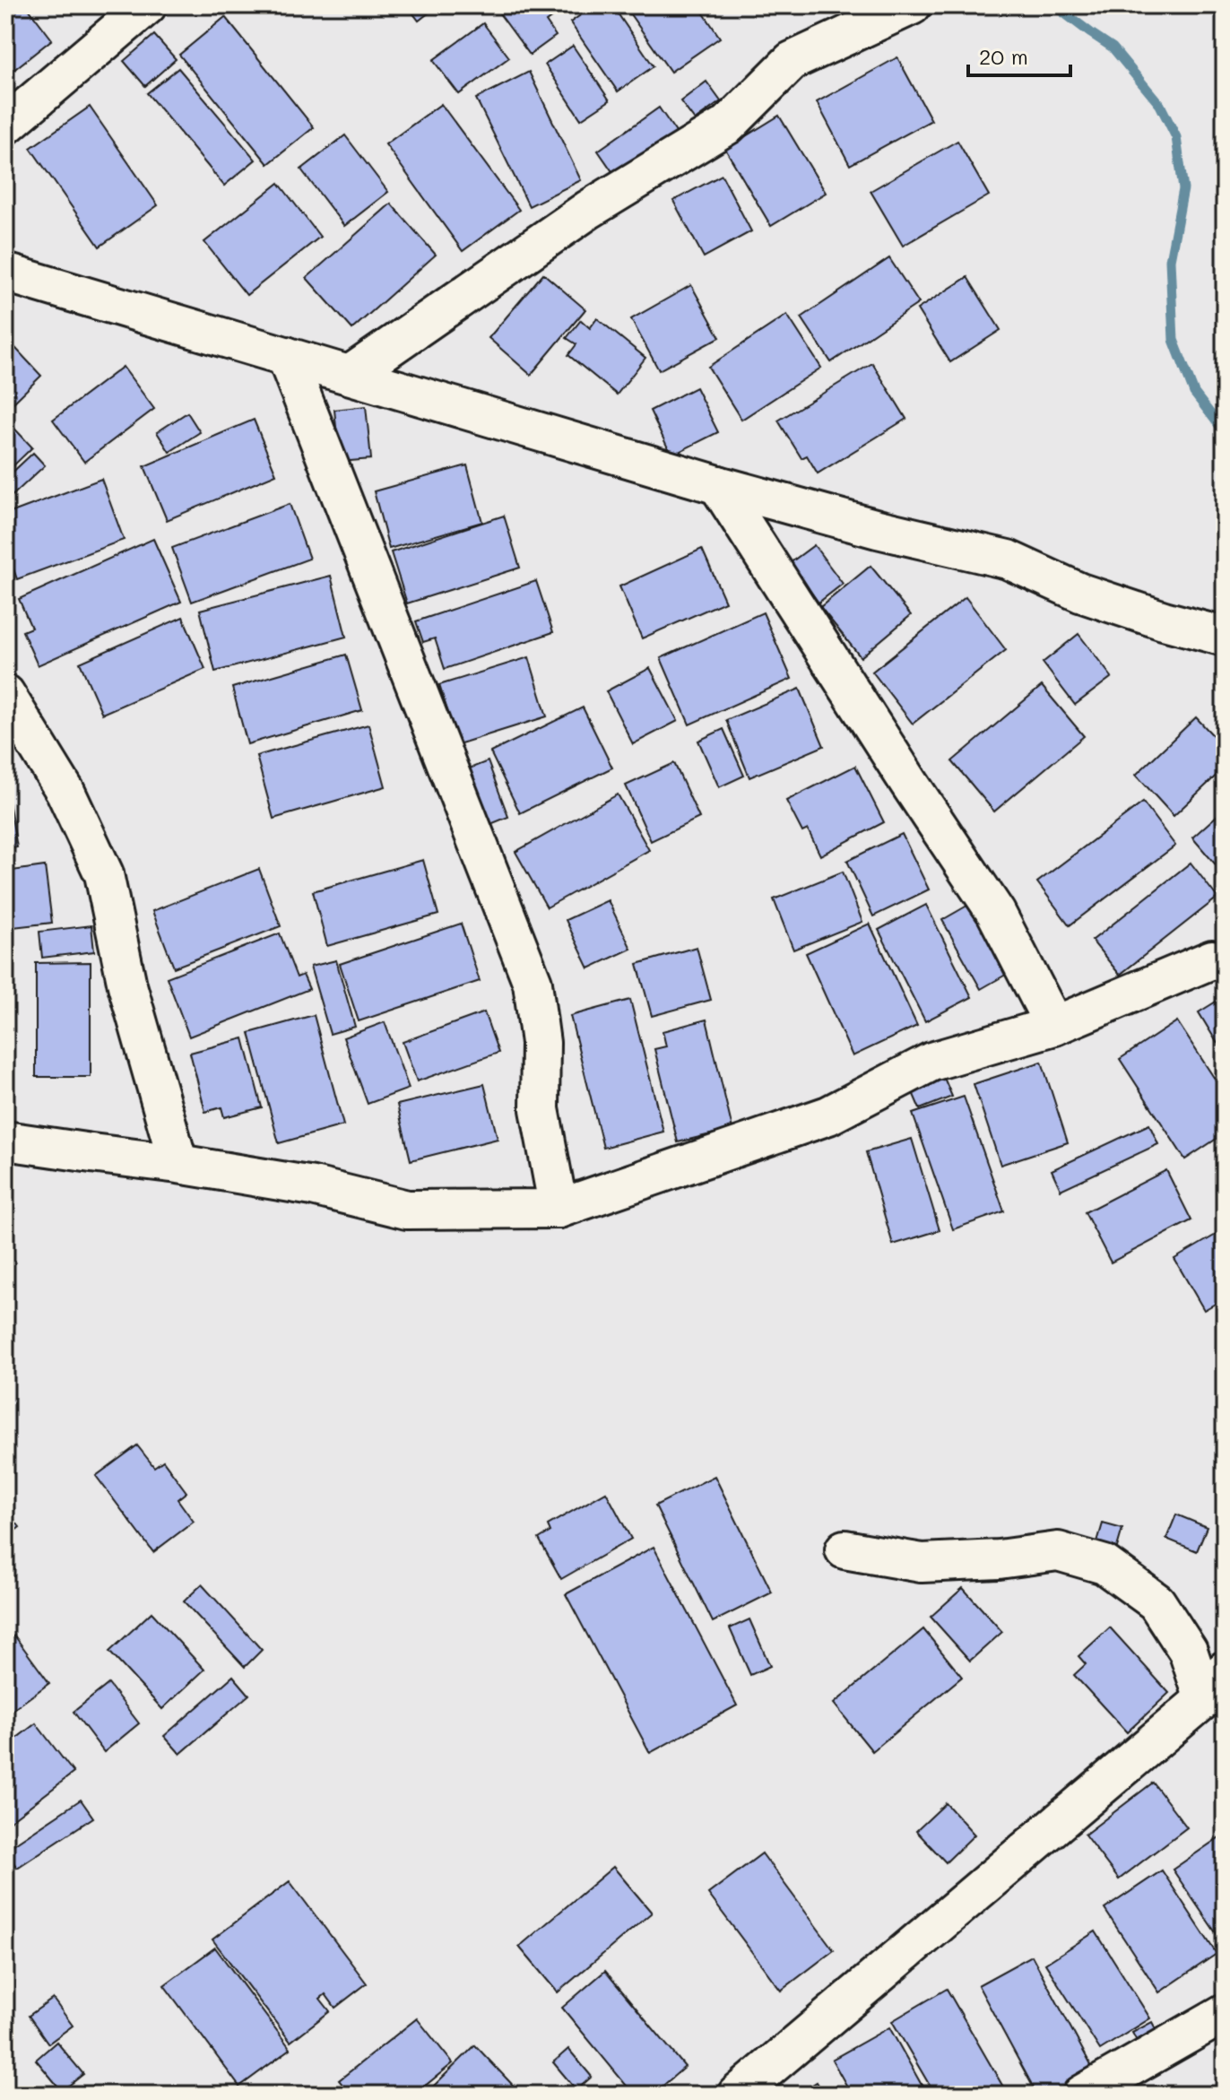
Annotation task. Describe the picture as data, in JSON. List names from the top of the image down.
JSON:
{
  "scale_bar": "20 m"
}
